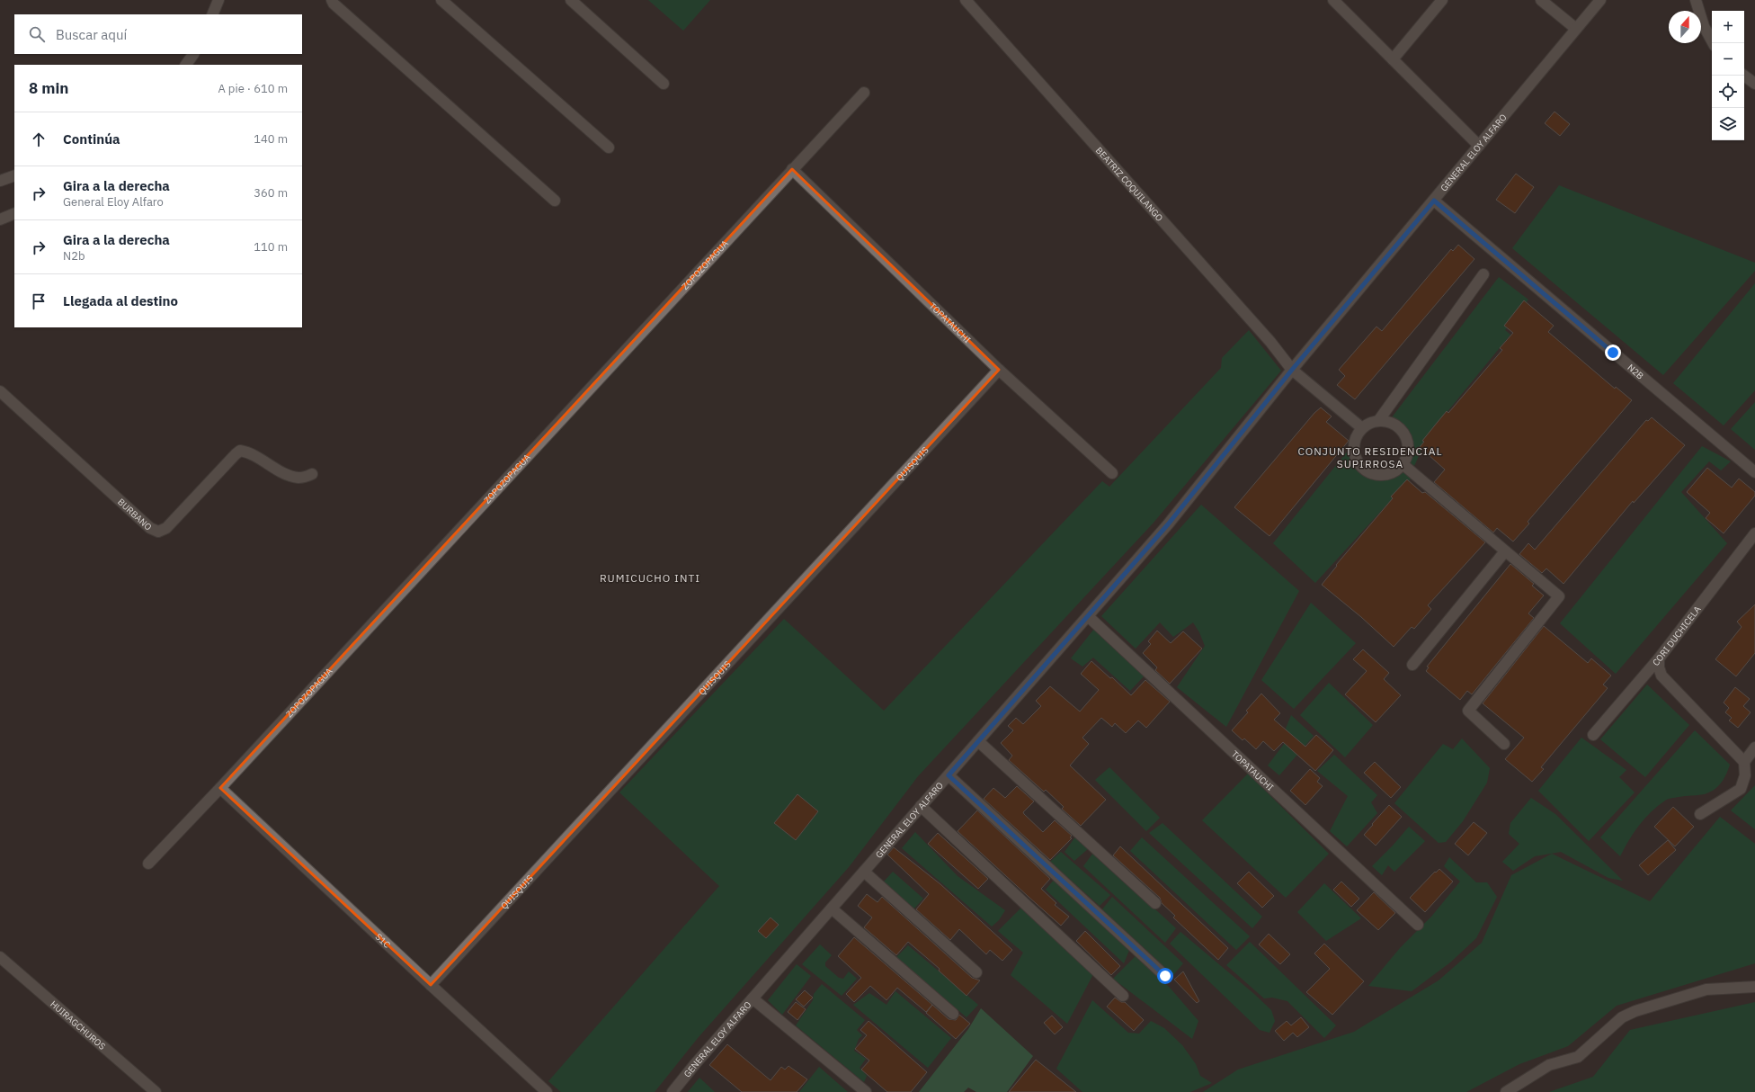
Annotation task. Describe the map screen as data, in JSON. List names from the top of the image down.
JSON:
{
  "streets": {
    "street": [
      "GENERAL ELOY ALFARO",
      "BEATRIZ COQUILANGO",
      "ZOPOZOPAGUA",
      "TOPATAUCHI",
      "N2B",
      "QUISQUIS",
      "BURBANO",
      "CORI DUCHICELA",
      "S1C",
      "HUIRAGCHUROS"
    ]
  },
  "crossings": [
    ["GENERAL ELOY ALFARO", "BEATRIZ COQUILANGO"],
    ["GENERAL ELOY ALFARO", "TOPATAUCHI"],
    ["GENERAL ELOY ALFARO", "N2B"],
    ["ZOPOZOPAGUA", "TOPATAUCHI"],
    ["ZOPOZOPAGUA", "S1C"],
    ["TOPATAUCHI", "QUISQUIS"],
    ["QUISQUIS", "S1C"]
  ],
  "districts": ["CONJUNTO RESIDENCIAL SUPIRROSA", "RUMICUCHO INTI"],
  "north": "top",
  "page": {
    "map_buttons": ["+", "−"],
    "search": "Buscar aquí",
    "heading": ["8 min", "A pie · 610 m"],
    "list": [
      ["Continúa", "140 m"],
      ["Gira a la derecha", "General Eloy Alfaro", "360 m"],
      ["Gira a la derecha", "N2b", "110 m"],
      "Llegada al destino"
    ]
  }
}
